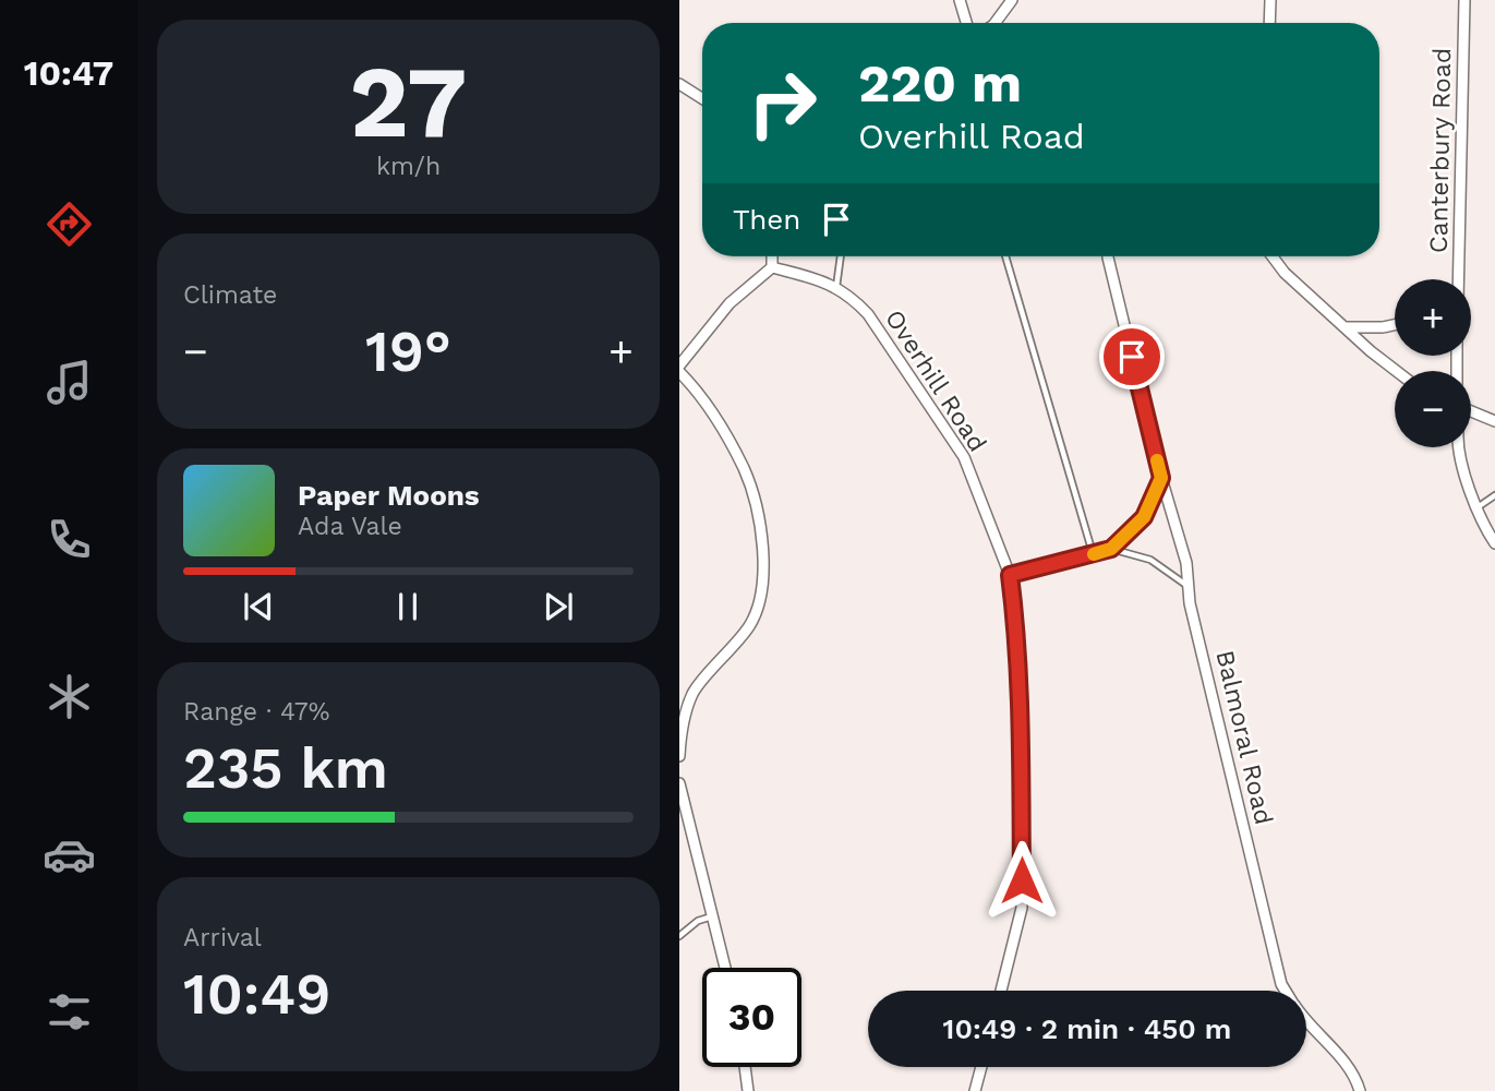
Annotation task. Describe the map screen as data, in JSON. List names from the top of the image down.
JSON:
{
  "streets": {
    "street": ["Canterbury Road", "Overhill Road", "Balmoral Road"]
  },
  "page": {
    "tabs": "10:47",
    "tile": [
      ["27", "km/h"],
      "Climate",
      ["Range · 47%", "235 km"],
      ["Arrival", "10:49"]
    ],
    "turn": ["220 m", "Overhill Road"],
    "then": "Then",
    "map_buttons": ["+", "−"],
    "heat": ["−", "19°", "+"],
    "song": ["Paper Moons", "Ada Vale"],
    "limit": "30",
    "trip": "10:49 · 2 min · 450 m"
  }
}
